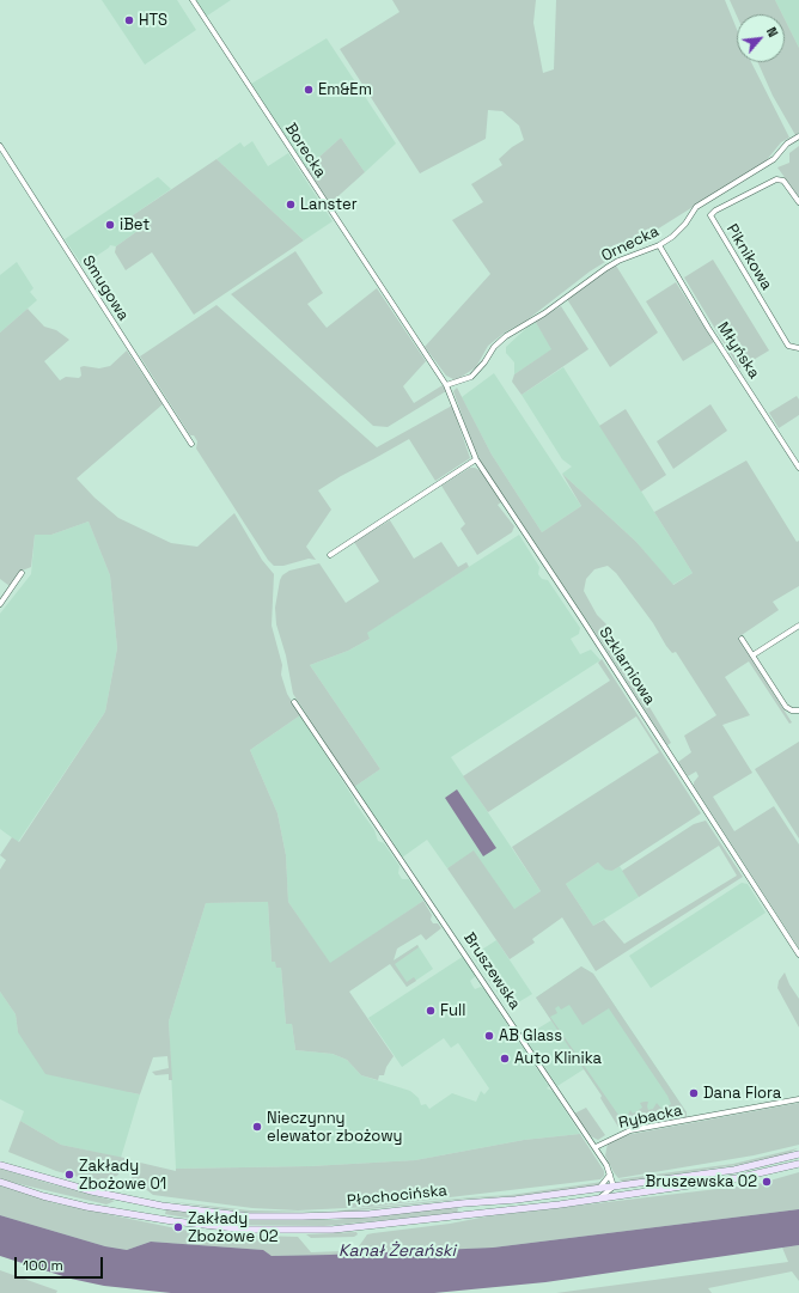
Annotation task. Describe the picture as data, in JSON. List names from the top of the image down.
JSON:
{
  "streets": {
    "main road": ["Płochocińska"],
    "street": [
      "Borecka",
      "Ornecka",
      "Piknikowa",
      "Smugowa",
      "Młyńska",
      "Szklarniowa",
      "Bruszewska",
      "Rybacka"
    ]
  },
  "crossings": [
    ["Borecka", "Ornecka"],
    ["Borecka", "Szklarniowa"],
    ["Ornecka", "Młyńska"],
    ["Ornecka", "Szklarniowa"],
    ["Bruszewska", "Rybacka"],
    ["Bruszewska", "Płochocińska"]
  ],
  "water": ["Kanał Żerański"],
  "places": [
    "HTS",
    "Em&Em",
    "Lanster",
    "iBet",
    "Full",
    "AB Glass",
    "Auto Klinika",
    "Dana Flora",
    "Nieczynny elewator zbożowy",
    "Zakłady Zbożowe 01",
    "Bruszewska 02",
    "Zakłady Zbożowe 02"
  ],
  "scale_bar": "100 m",
  "north": "top right"
}
